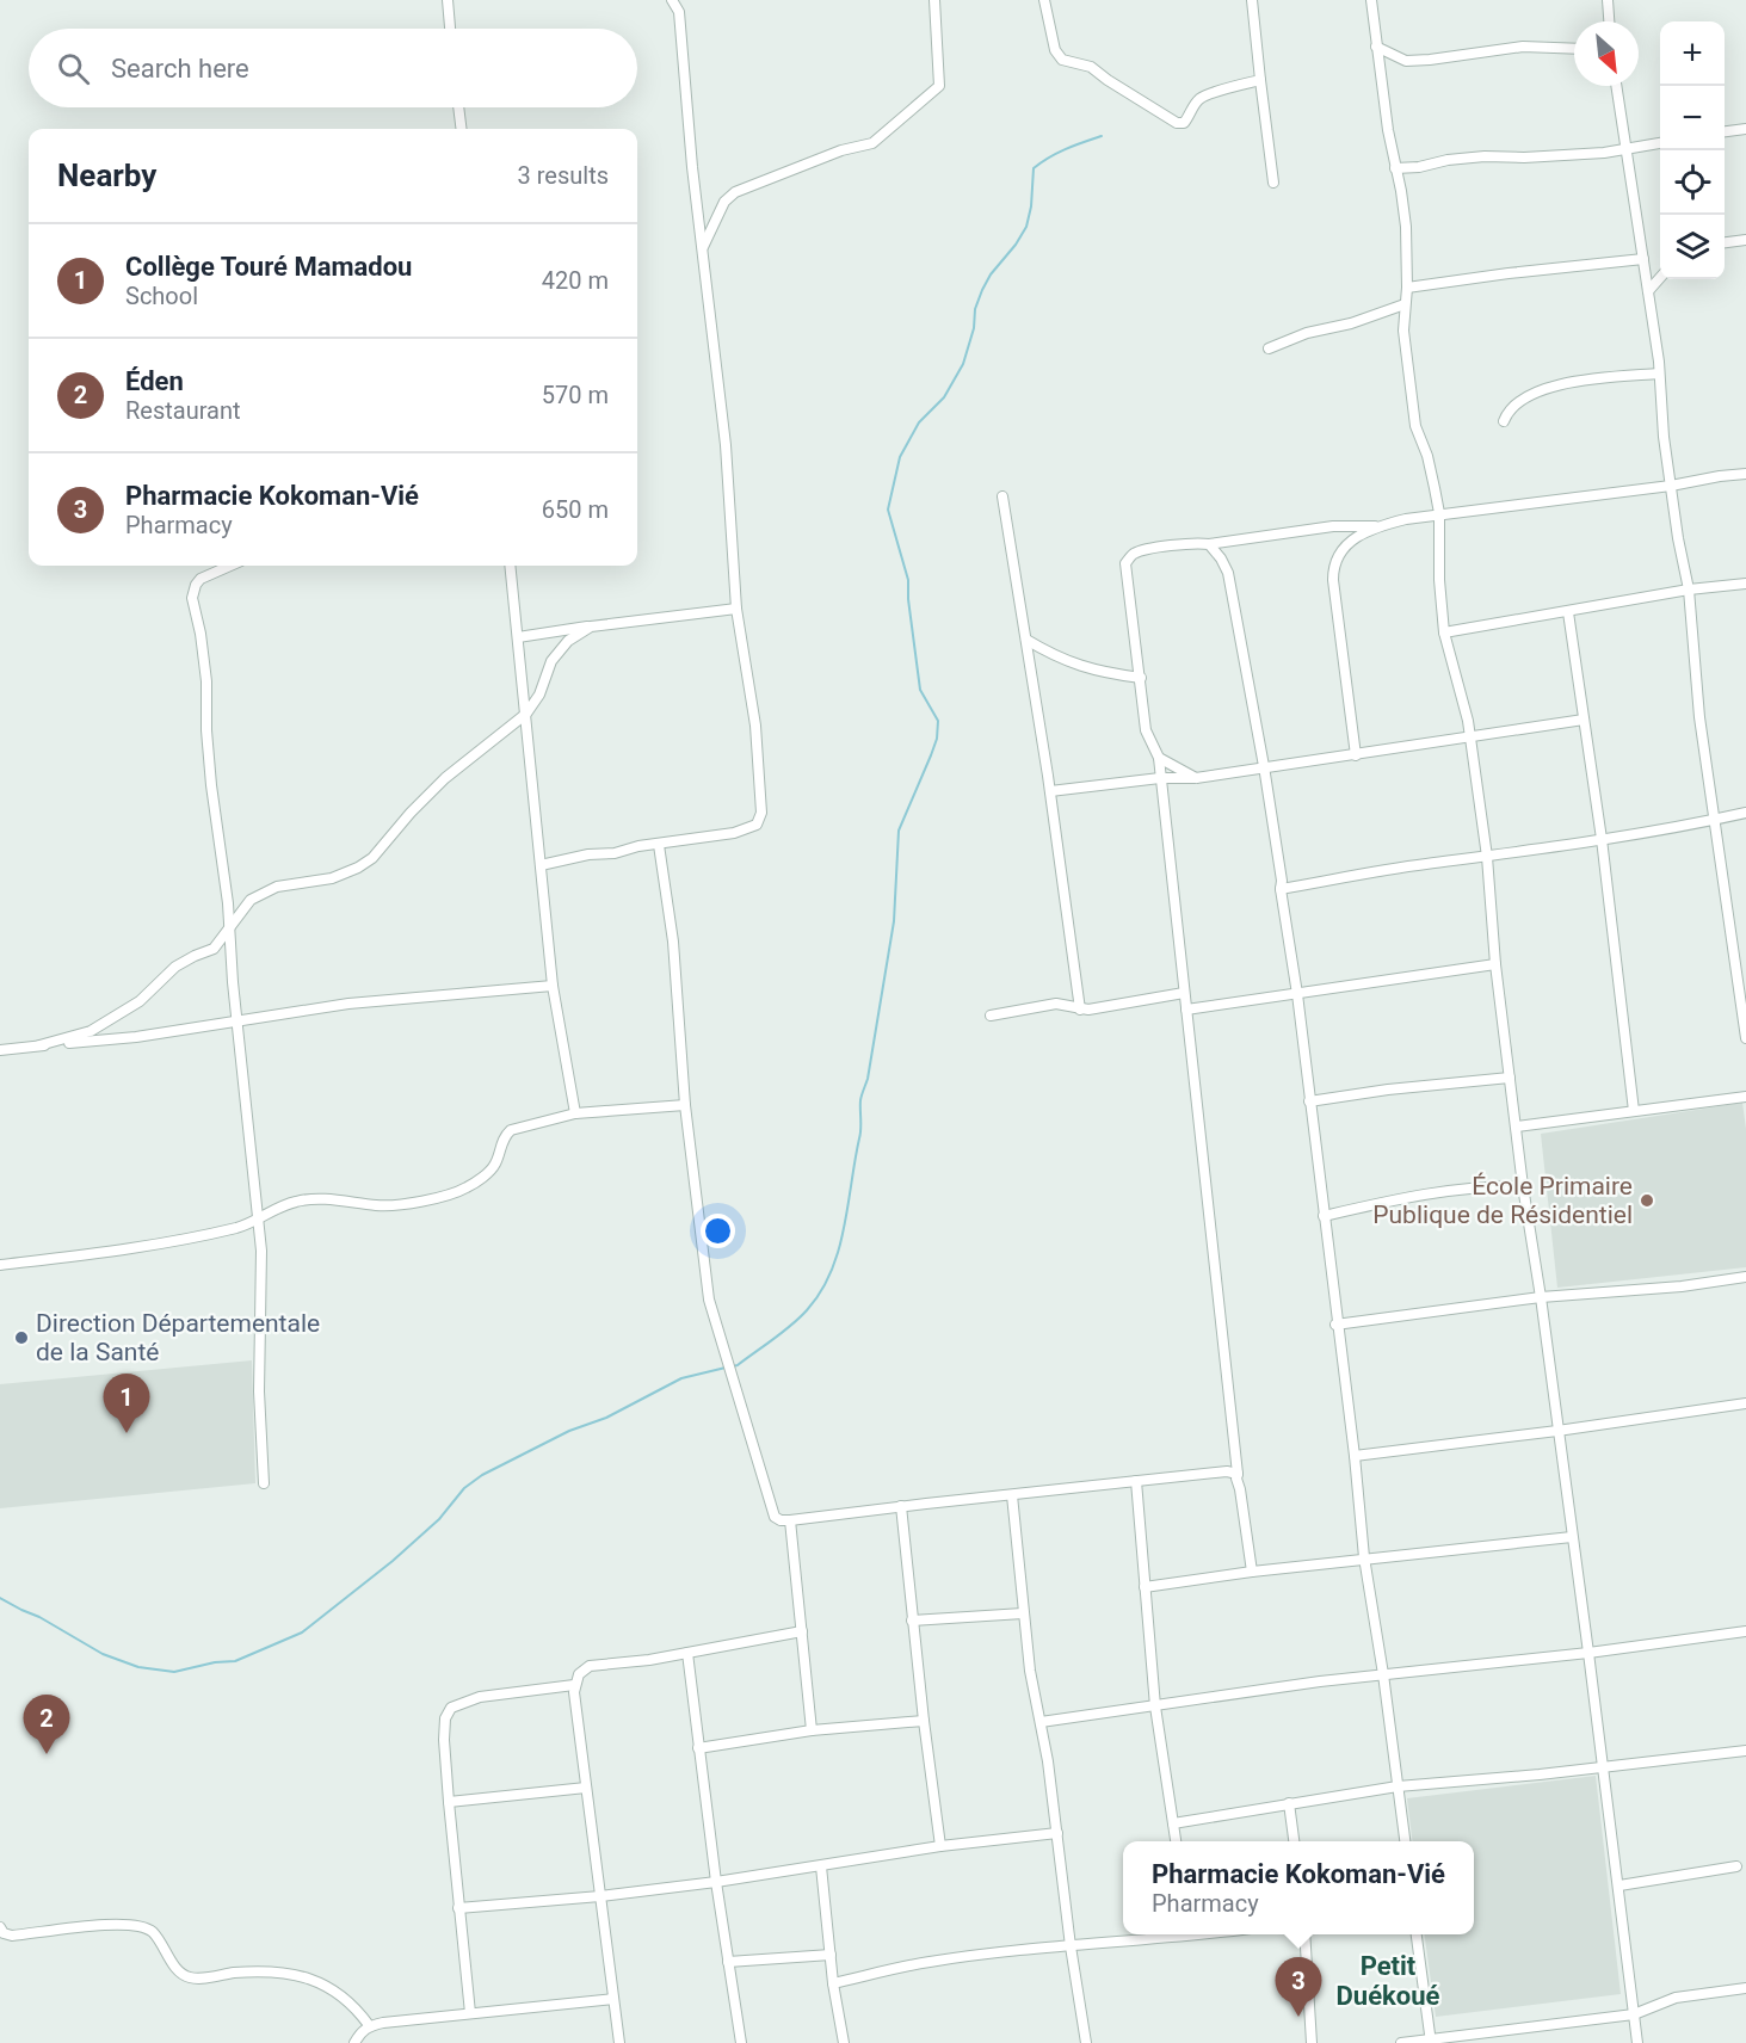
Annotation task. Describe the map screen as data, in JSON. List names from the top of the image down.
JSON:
{
  "districts": ["Petit Duékoué"],
  "places": ["École Primaire Publique de Résidentiel", "Direction Départementale de la Santé"],
  "north": "bottom right",
  "page": {
    "map_buttons": ["+", "−"],
    "search": "Search here",
    "heading": ["Nearby", "3 results"],
    "list": [
      {
        "mark": "1",
        "name": "Collège Touré Mamadou",
        "note": "School",
        "value": "420 m"
      },
      {
        "mark": "2",
        "name": "Éden",
        "note": "Restaurant",
        "value": "570 m"
      },
      {
        "mark": "3",
        "name": "Pharmacie Kokoman-Vié",
        "note": "Pharmacy",
        "value": "650 m"
      }
    ],
    "pins": ["1", "2", "3"],
    "popup": ["Pharmacie Kokoman-Vié", "Pharmacy"]
  }
}
